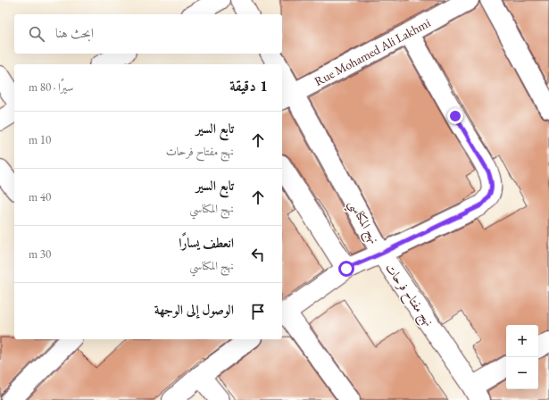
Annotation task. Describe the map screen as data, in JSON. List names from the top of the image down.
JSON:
{
  "streets": {
    "street": ["Rue Mohamed Ali Lakhmi", "نهج المكناسي", "نهج مفتاح فرحات"]
  },
  "crossings": [
    ["Rue Mohamed Ali Lakhmi", "نهج المكناسي"],
    ["نهج المكناسي", "نهج مفتاح فرحات"]
  ],
  "page": {
    "search": "ابحث هنا",
    "heading": ["1 دقيقة", "سيرًا · 80 m"],
    "list": [
      ["تابع السير", "نهج مفتاح فرحات", "10 m"],
      ["تابع السير", "نهج المكناسي", "40 m"],
      ["انعطف يسارًا", "نهج المكناسي", "30 m"],
      "الوصول إلى الوجهة"
    ],
    "map_buttons": ["+", "−"]
  }
}
